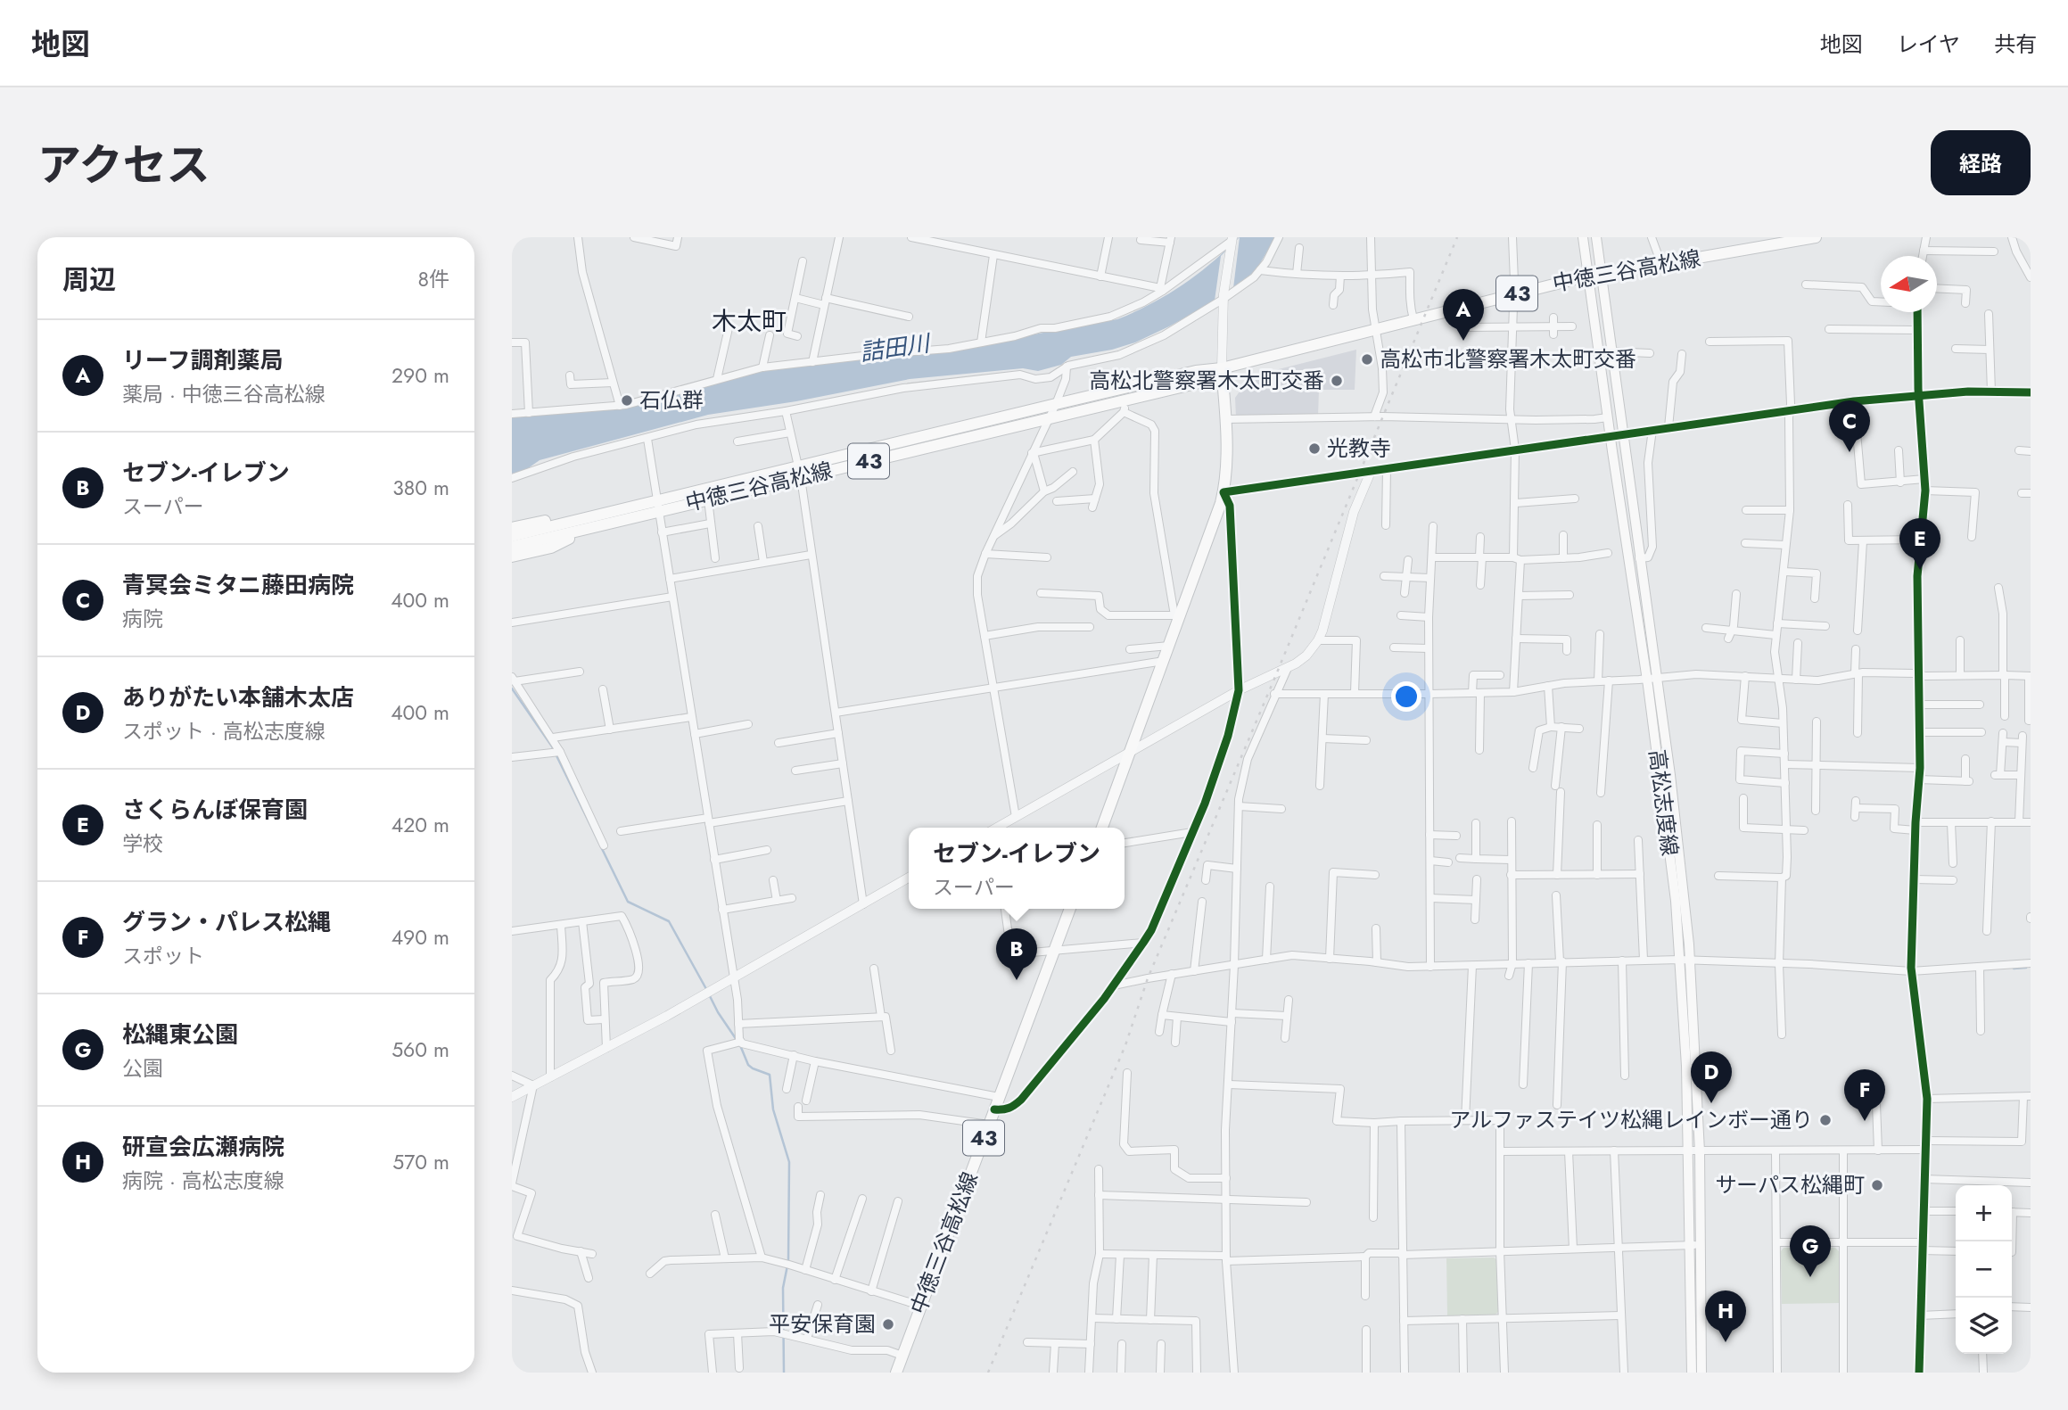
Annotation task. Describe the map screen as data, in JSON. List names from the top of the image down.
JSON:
{
  "streets": {
    "main road": ["中徳三谷高松線", "43", "高松志度線"]
  },
  "crossings": [
    ["中徳三谷高松線", "高松志度線"]
  ],
  "districts": ["木太町"],
  "water": ["詰田川"],
  "places": [
    "高松市北警察署木太町交番",
    "高松北警察署木太町交番",
    "石仏群",
    "光教寺",
    "アルファステイツ松縄レインボー通り",
    "サーパス松縄町",
    "平安保育園"
  ],
  "north": "left",
  "page": {
    "header": "地図",
    "nav": ["地図", "レイヤ", "共有"],
    "title": "アクセス",
    "buttons": "経路",
    "heading": ["周辺", "8件"],
    "pins": [
      "A",
      "C",
      "E",
      "B",
      "D",
      "F",
      "G",
      "H"
    ],
    "list": [
      {
        "mark": "A",
        "name": "リーフ調剤薬局",
        "note": "薬局 · 中徳三谷高松線",
        "value": "290 m"
      },
      {
        "mark": "B",
        "name": "セブン-イレブン",
        "note": "スーパー",
        "value": "380 m"
      },
      {
        "mark": "C",
        "name": "青冥会ミタニ藤田病院",
        "note": "病院",
        "value": "400 m"
      },
      {
        "mark": "D",
        "name": "ありがたい本舗木太店",
        "note": "スポット · 高松志度線",
        "value": "400 m"
      },
      {
        "mark": "E",
        "name": "さくらんぼ保育園",
        "note": "学校",
        "value": "420 m"
      },
      {
        "mark": "F",
        "name": "グラン・パレス松縄",
        "note": "スポット",
        "value": "490 m"
      },
      {
        "mark": "G",
        "name": "松縄東公園",
        "note": "公園",
        "value": "560 m"
      },
      {
        "mark": "H",
        "name": "研宣会広瀬病院",
        "note": "病院 · 高松志度線",
        "value": "570 m"
      }
    ],
    "popup": ["セブン-イレブン", "スーパー"],
    "map_buttons": ["+", "−"]
  }
}
